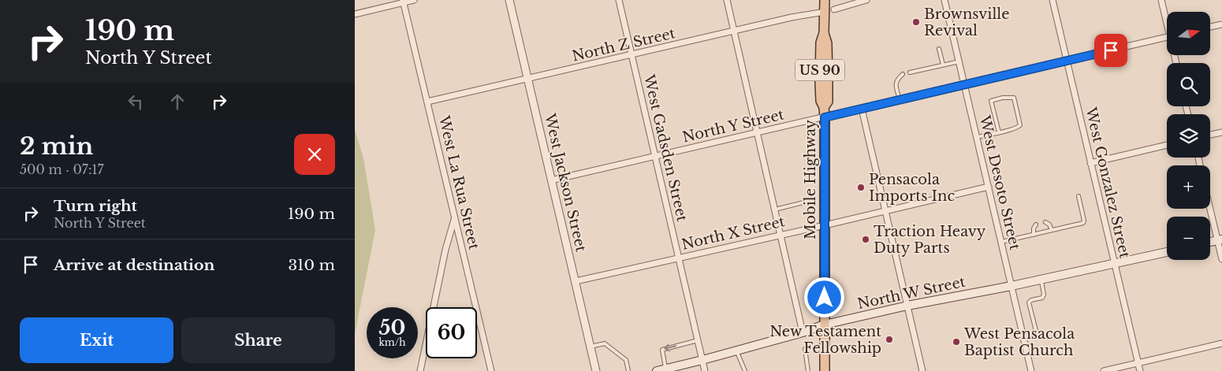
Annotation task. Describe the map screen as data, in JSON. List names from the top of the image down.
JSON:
{
  "streets": {
    "main road": ["US 90", "Mobile Highway", "North W Street"],
    "street": [
      "North Z Street",
      "North Y Street",
      "West Gadsden Street",
      "West La Rua Street",
      "West Jackson Street",
      "West Desoto Street",
      "West Gonzalez Street",
      "North X Street"
    ]
  },
  "crossings": [
    ["North Z Street", "West Gadsden Street"],
    ["North Z Street", "Mobile Highway"],
    ["North Z Street", "West La Rua Street"],
    ["North Z Street", "West Jackson Street"],
    ["North Y Street", "West Gadsden Street"],
    ["North Y Street", "Mobile Highway"],
    ["North Y Street", "West Jackson Street"],
    ["North Y Street", "West Desoto Street"],
    ["North Y Street", "West Gonzalez Street"],
    ["West Gadsden Street", "North X Street"],
    ["West Gadsden Street", "North W Street"],
    ["Mobile Highway", "North X Street"],
    ["Mobile Highway", "North W Street"],
    ["West Jackson Street", "North X Street"],
    ["West Desoto Street", "North X Street"],
    ["West Desoto Street", "North W Street"],
    ["West Gonzalez Street", "North W Street"]
  ],
  "places": [
    "Brownsville Revival",
    "Pensacola Imports Inc",
    "Traction Heavy Duty Parts",
    "New Testament Fellowship",
    "West Pensacola Baptist Church"
  ],
  "north": "right",
  "page": {
    "turn": ["190 m", "North Y Street"],
    "map_buttons": ["+", "−"],
    "heading": ["2 min", "500 m · 07:17"],
    "list": [
      {
        "name": "Turn right",
        "note": "North Y Street",
        "value": "190 m"
      },
      {
        "name": "Arrive at destination",
        "value": "310 m"
      }
    ],
    "speed": "50 km/h",
    "limit": "60",
    "buttons": ["Exit", "Share"]
  }
}
